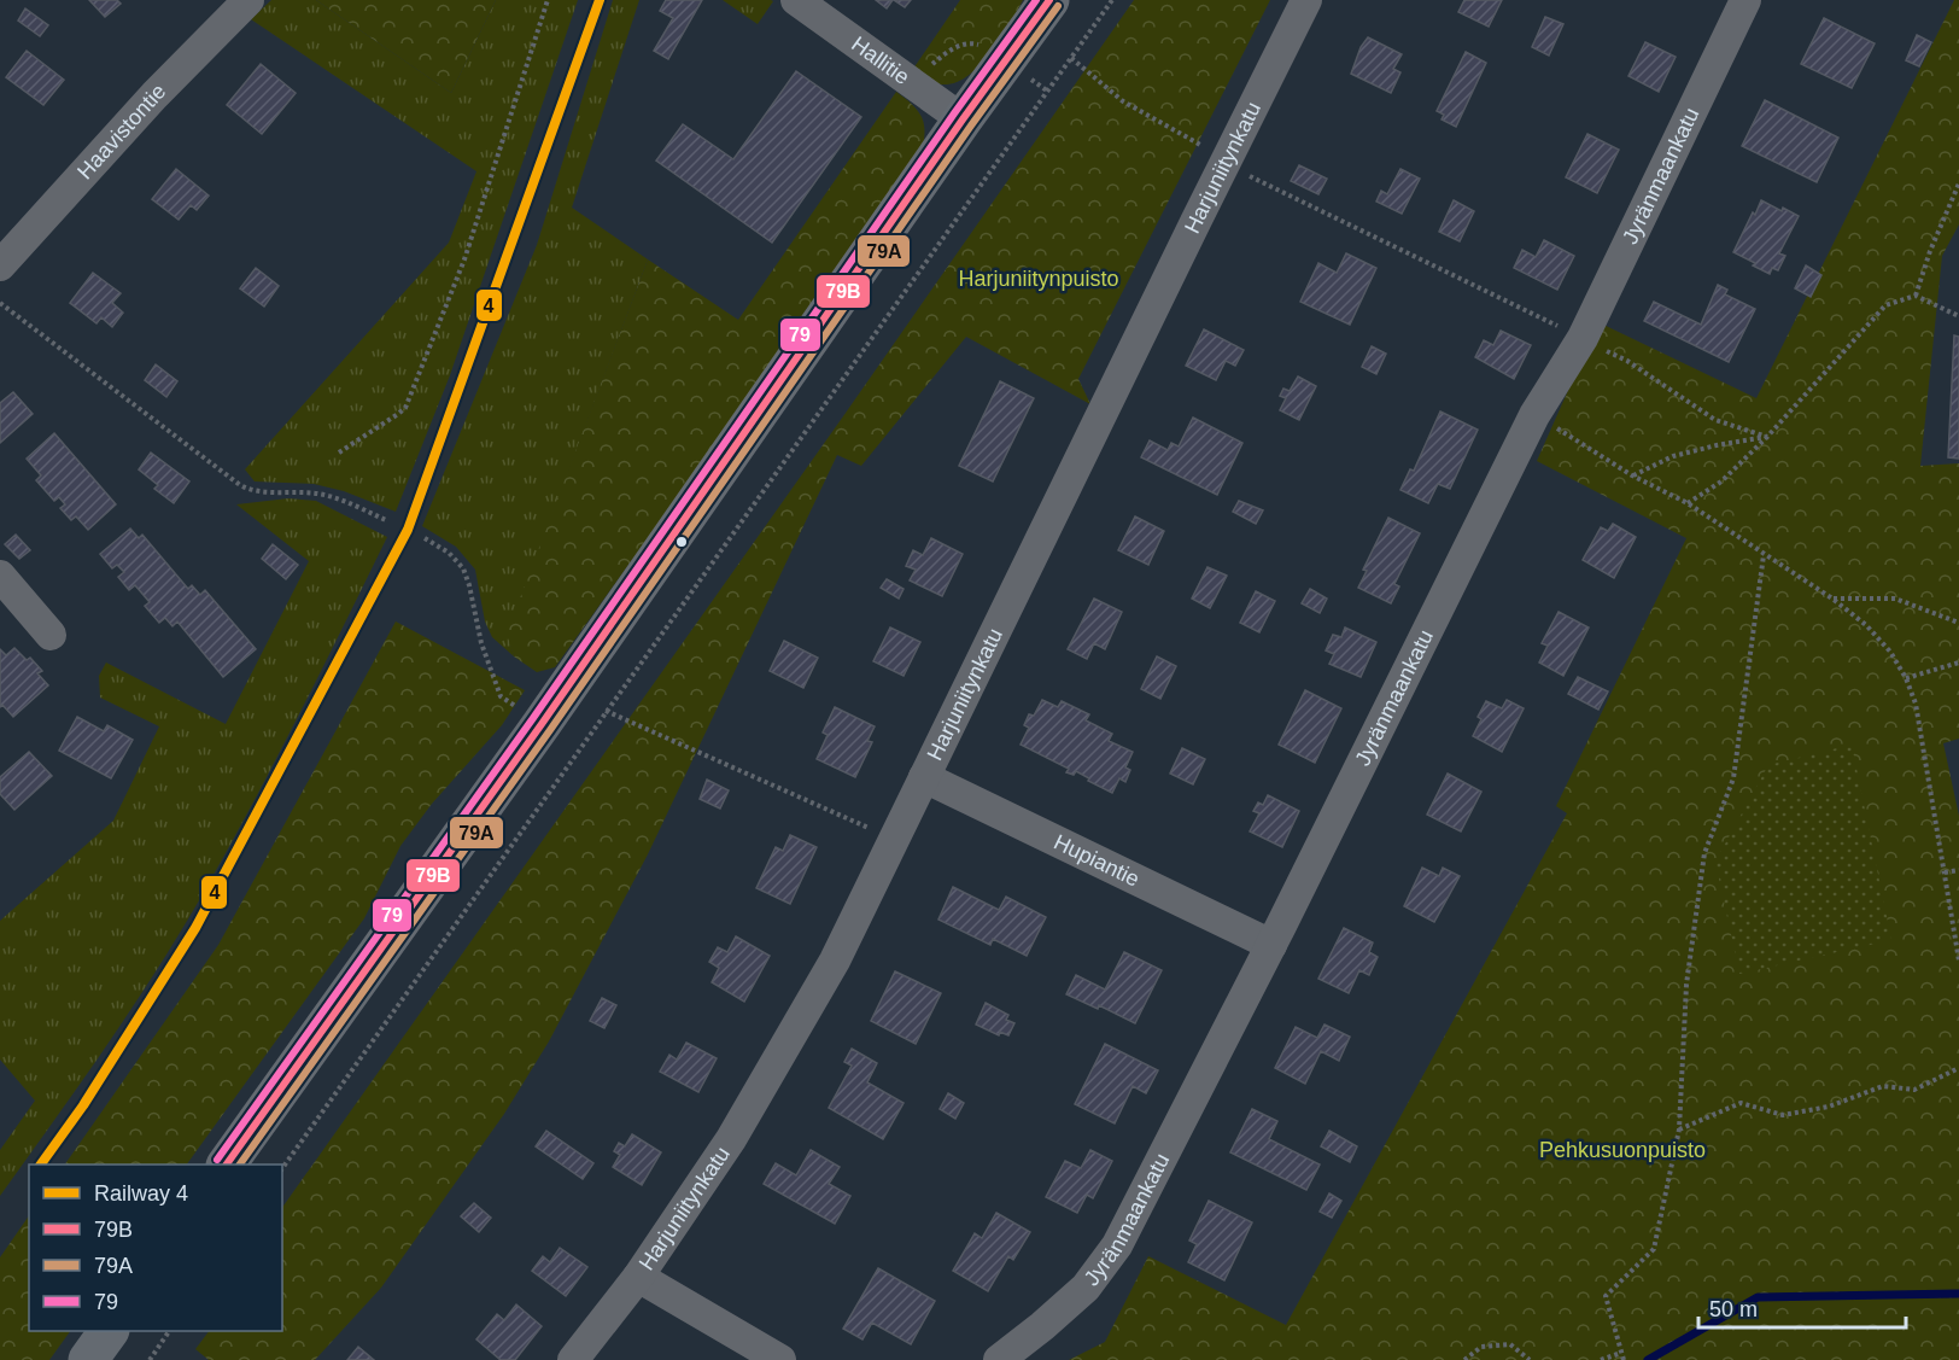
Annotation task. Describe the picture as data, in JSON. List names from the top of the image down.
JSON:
{
  "streets": {
    "street": [
      "Hallitie",
      "Haavistontie",
      "Harjuniitynkatu",
      "Jyränmaankatu",
      "Hupiantie"
    ]
  },
  "crossings": [
    ["Harjuniitynkatu", "Hupiantie"],
    ["Jyränmaankatu", "Hupiantie"]
  ],
  "parks": ["Harjuniitynpuisto", "Pehkusuonpuisto"],
  "lines": [
    "rail line 4",
    "transit line 79B",
    "transit line 79",
    "transit line 79A"
  ],
  "legend": [
    "Railway 4",
    "79B",
    "79A",
    "79"
  ],
  "scale_bar": "50 m"
}
